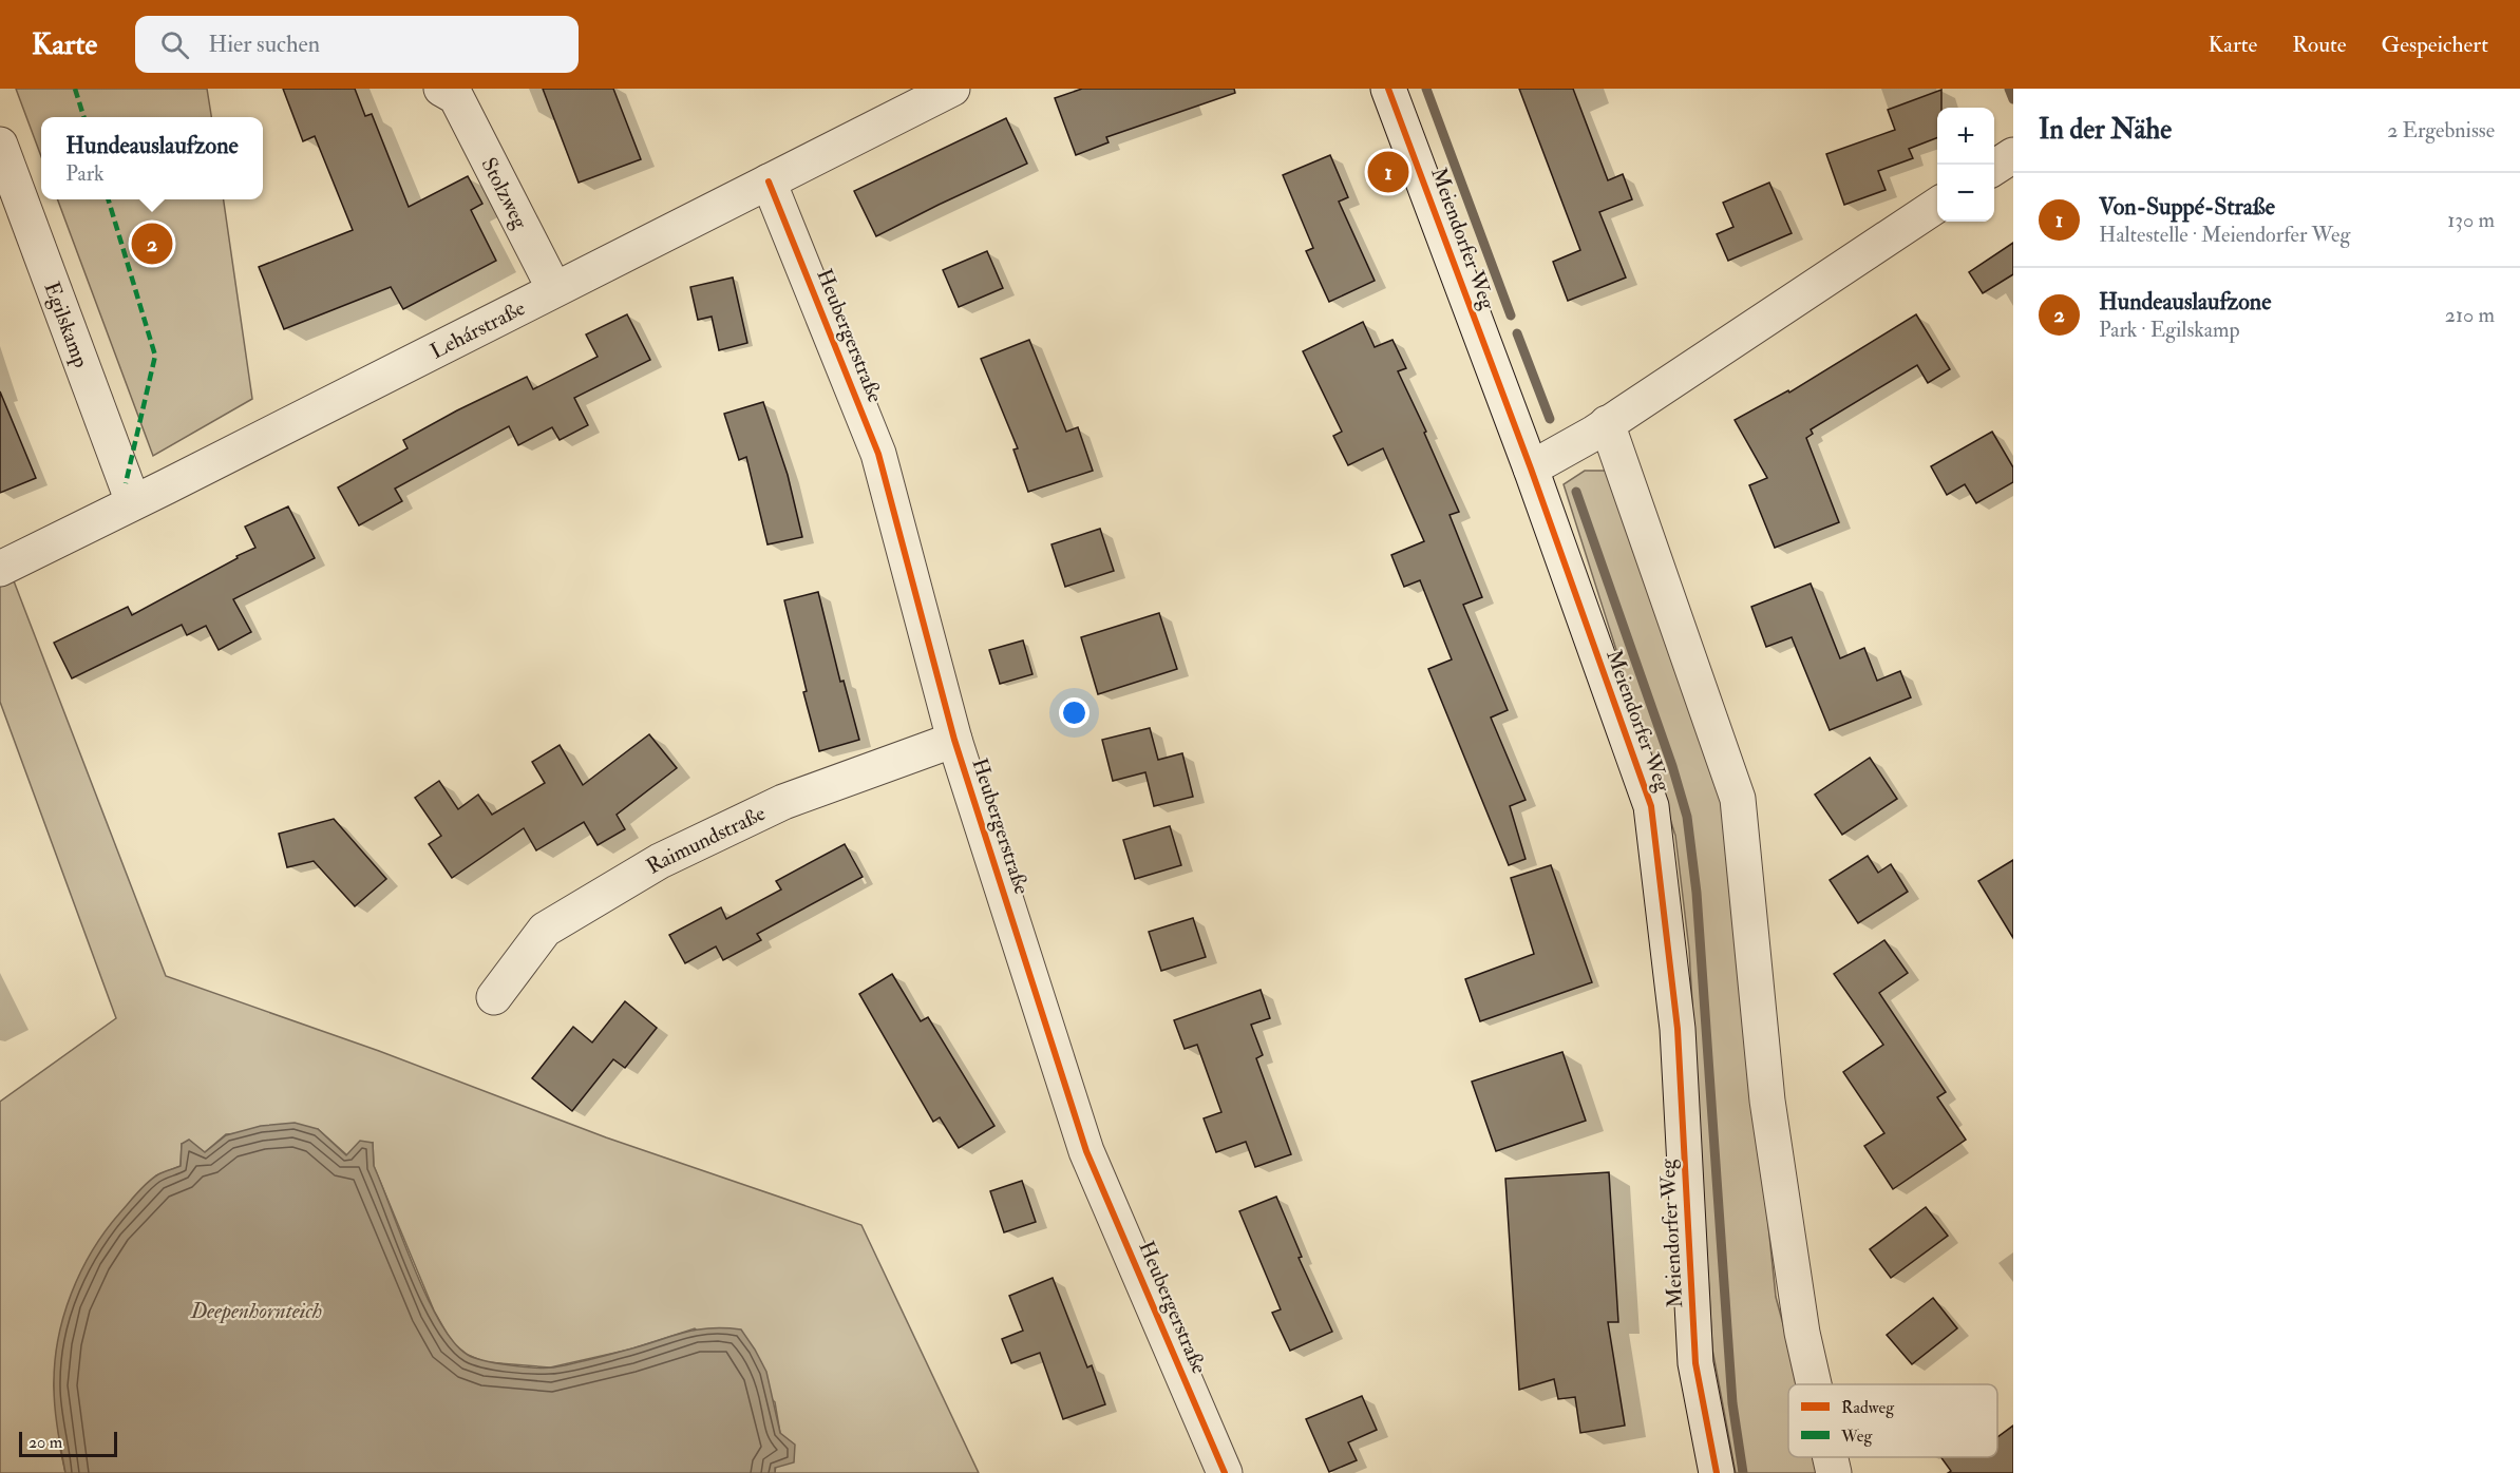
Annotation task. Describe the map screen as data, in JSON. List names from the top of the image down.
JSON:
{
  "streets": {
    "street": [
      "Stolzweg",
      "Meiendorfer Weg",
      "Egilskamp",
      "Lehárstraße",
      "Heubergerstraße",
      "Raimundstraße"
    ]
  },
  "crossings": [
    ["Stolzweg", "Lehárstraße"],
    ["Egilskamp", "Lehárstraße"],
    ["Lehárstraße", "Heubergerstraße"],
    ["Heubergerstraße", "Raimundstraße"]
  ],
  "water": ["Deepenhornteich"],
  "legend": ["Radweg", "Weg"],
  "scale_bar": "20 m",
  "page": {
    "header": "Karte",
    "search": "Hier suchen",
    "nav": ["Karte", "Route", "Gespeichert"],
    "heading": ["In der Nähe", "2 Ergebnisse"],
    "map_buttons": ["+", "−"],
    "popup": ["Hundeauslaufzone", "Park"],
    "pins": ["1", "2"],
    "list": [
      {
        "mark": "1",
        "name": "Von-Suppé-Straße",
        "note": "Haltestelle · Meiendorfer Weg",
        "value": "130 m"
      },
      {
        "mark": "2",
        "name": "Hundeauslaufzone",
        "note": "Park · Egilskamp",
        "value": "210 m"
      }
    ],
    "scale": "20 m"
  }
}
